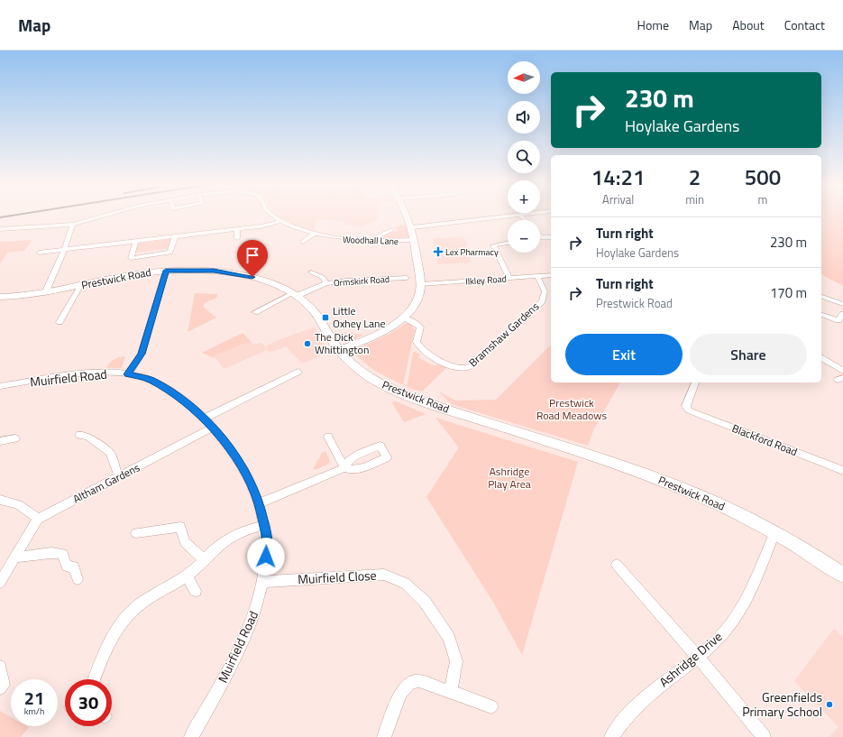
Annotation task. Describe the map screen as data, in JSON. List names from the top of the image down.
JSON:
{
  "streets": {
    "main road": ["Prestwick Road"],
    "street": [
      "Woodhall Lane",
      "Ilkley Road",
      "Ormskirk Road",
      "Bramshaw Gardens",
      "Muirfield Road",
      "Blackford Road",
      "Altham Gardens",
      "Muirfield Close",
      "Ashridge Drive"
    ]
  },
  "crossings": [
    ["Prestwick Road", "Ormskirk Road"],
    ["Prestwick Road", "Ashridge Drive"],
    ["Ilkley Road", "Bramshaw Gardens"],
    ["Muirfield Road", "Altham Gardens"],
    ["Muirfield Road", "Muirfield Close"]
  ],
  "parks": ["Prestwick Road Meadows", "Ashridge Play Area"],
  "places": {
    "health": ["Lex Pharmacy"],
    "transit": ["Little Oxhey Lane"],
    "other": ["The Dick Whittington", "Greenfields Primary School"]
  },
  "north": "left",
  "page": {
    "header": "Map",
    "nav": [
      "Home",
      "Map",
      "About",
      "Contact"
    ],
    "map_buttons": ["+", "−"],
    "turn": ["230 m", "Hoylake Gardens"],
    "eta": [
      "14:21",
      "Arrival",
      "2",
      "min",
      "500",
      "m"
    ],
    "list": [
      {
        "name": "Turn right",
        "note": "Hoylake Gardens",
        "value": "230 m"
      },
      {
        "name": "Turn right",
        "note": "Prestwick Road",
        "value": "170 m"
      }
    ],
    "buttons": ["Exit", "Share"],
    "speed": "21 km/h",
    "limit": "30"
  }
}
